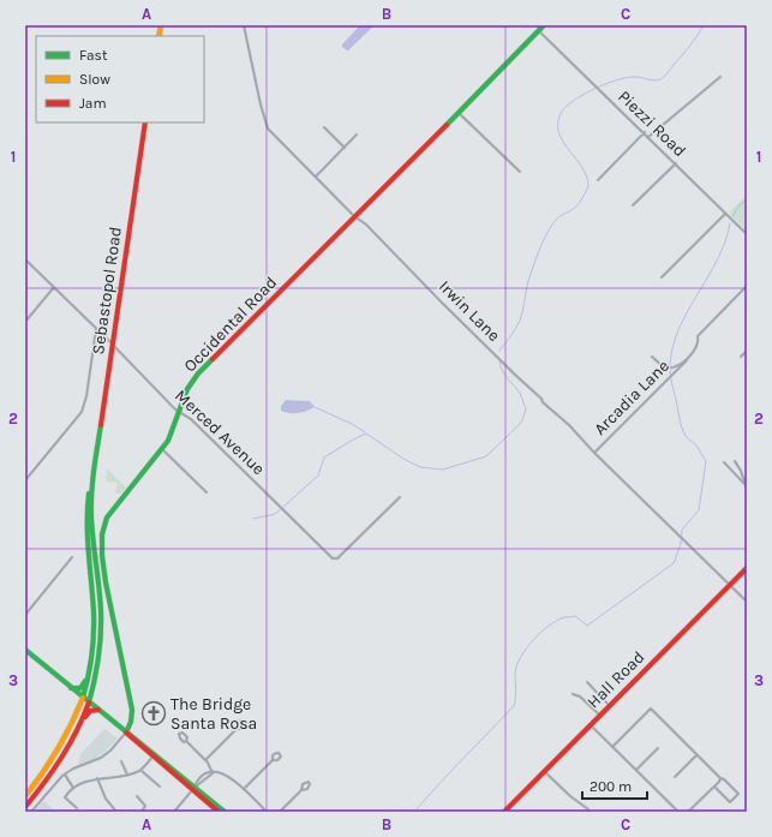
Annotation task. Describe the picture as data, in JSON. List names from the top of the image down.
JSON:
{
  "streets": {
    "main road": ["Sebastopol Road", "Occidental Road", "Hall Road"],
    "street": [
      "Piezzi Road",
      "Irwin Lane",
      "Arcadia Lane",
      "Merced Avenue"
    ]
  },
  "crossings": [
    ["Piezzi Road", "Occidental Road"],
    ["Sebastopol Road", "Merced Avenue"],
    ["Irwin Lane", "Occidental Road"],
    ["Irwin Lane", "Arcadia Lane"],
    ["Irwin Lane", "Hall Road"],
    ["Occidental Road", "Merced Avenue"]
  ],
  "places": {
    "church": ["The Bridge Santa Rosa"]
  },
  "legend": ["Fast", "Slow", "Jam"],
  "scale_bar": "200 m",
  "grid": {
    "columns": ["A", "B", "C"],
    "rows": ["1", "2", "3"]
  }
}
